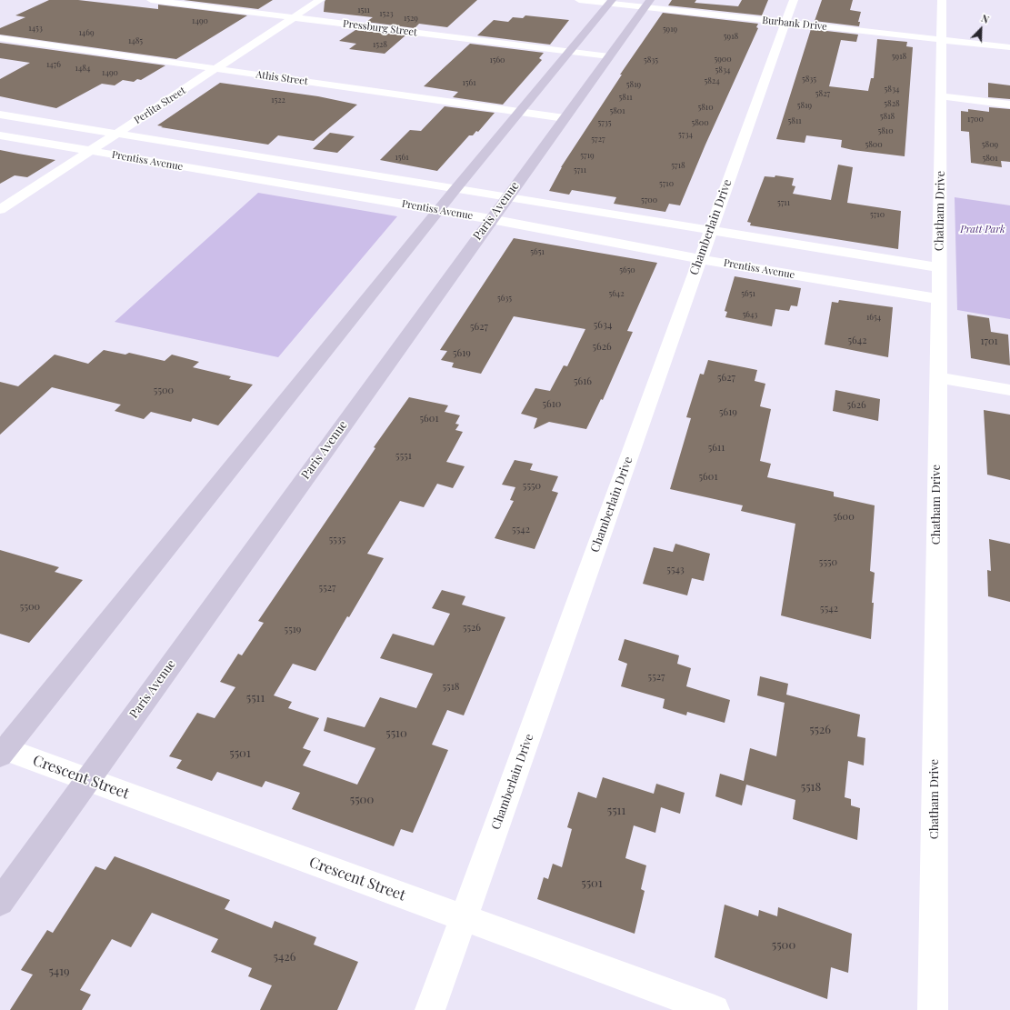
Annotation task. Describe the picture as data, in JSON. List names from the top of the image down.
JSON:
{
  "streets": {
    "street": [
      "Burbank Drive",
      "Pressburg Street",
      "Athis Street",
      "Perlita Street",
      "Prentiss Avenue",
      "Paris Avenue",
      "Chatham Drive",
      "Chamberlain Drive",
      "Crescent Street"
    ]
  },
  "crossings": [
    ["Burbank Drive", "Paris Avenue"],
    ["Burbank Drive", "Chatham Drive"],
    ["Burbank Drive", "Chamberlain Drive"],
    ["Pressburg Street", "Perlita Street"],
    ["Pressburg Street", "Paris Avenue"],
    ["Athis Street", "Perlita Street"],
    ["Athis Street", "Paris Avenue"],
    ["Perlita Street", "Prentiss Avenue"],
    ["Prentiss Avenue", "Paris Avenue"],
    ["Prentiss Avenue", "Chatham Drive"],
    ["Prentiss Avenue", "Chamberlain Drive"],
    ["Paris Avenue", "Crescent Street"],
    ["Chamberlain Drive", "Crescent Street"]
  ],
  "parks": ["Pratt Park"],
  "house_numbers": [
    "1511",
    "1523",
    "1529",
    "1490",
    "1453",
    "5919",
    "1469",
    "5918",
    "1485",
    "1528",
    "5918",
    "5900",
    "1560",
    "5835",
    "1476",
    "1484",
    "5834",
    "1490",
    "5835",
    "5824",
    "1561",
    "5819",
    "5834",
    "5827",
    "5811",
    "1522",
    "5828",
    "5819",
    "5810",
    "5801",
    "5818",
    "1700",
    "5811",
    "5735",
    "5800",
    "5810",
    "5734",
    "5727",
    "5800",
    "5809",
    "5719",
    "1561",
    "5801",
    "5718",
    "5711",
    "5710",
    "5700",
    "5711",
    "5710",
    "5651",
    "5650",
    "5642",
    "5651",
    "5635",
    "5643",
    "1654",
    "5634",
    "5627",
    "5642",
    "1701",
    "5626",
    "5619",
    "5627",
    "5616",
    "5500",
    "5610",
    "5626",
    "5619",
    "5601",
    "5611",
    "5551",
    "5601",
    "5550",
    "5600",
    "5542",
    "5535",
    "5550",
    "5543",
    "5527",
    "5500",
    "5542",
    "5526",
    "5519",
    "5527",
    "5518",
    "5511",
    "5526",
    "5510",
    "5501",
    "5518",
    "5500",
    "5511",
    "5501",
    "5500",
    "5426",
    "5419"
  ],
  "north": "top right"
}
